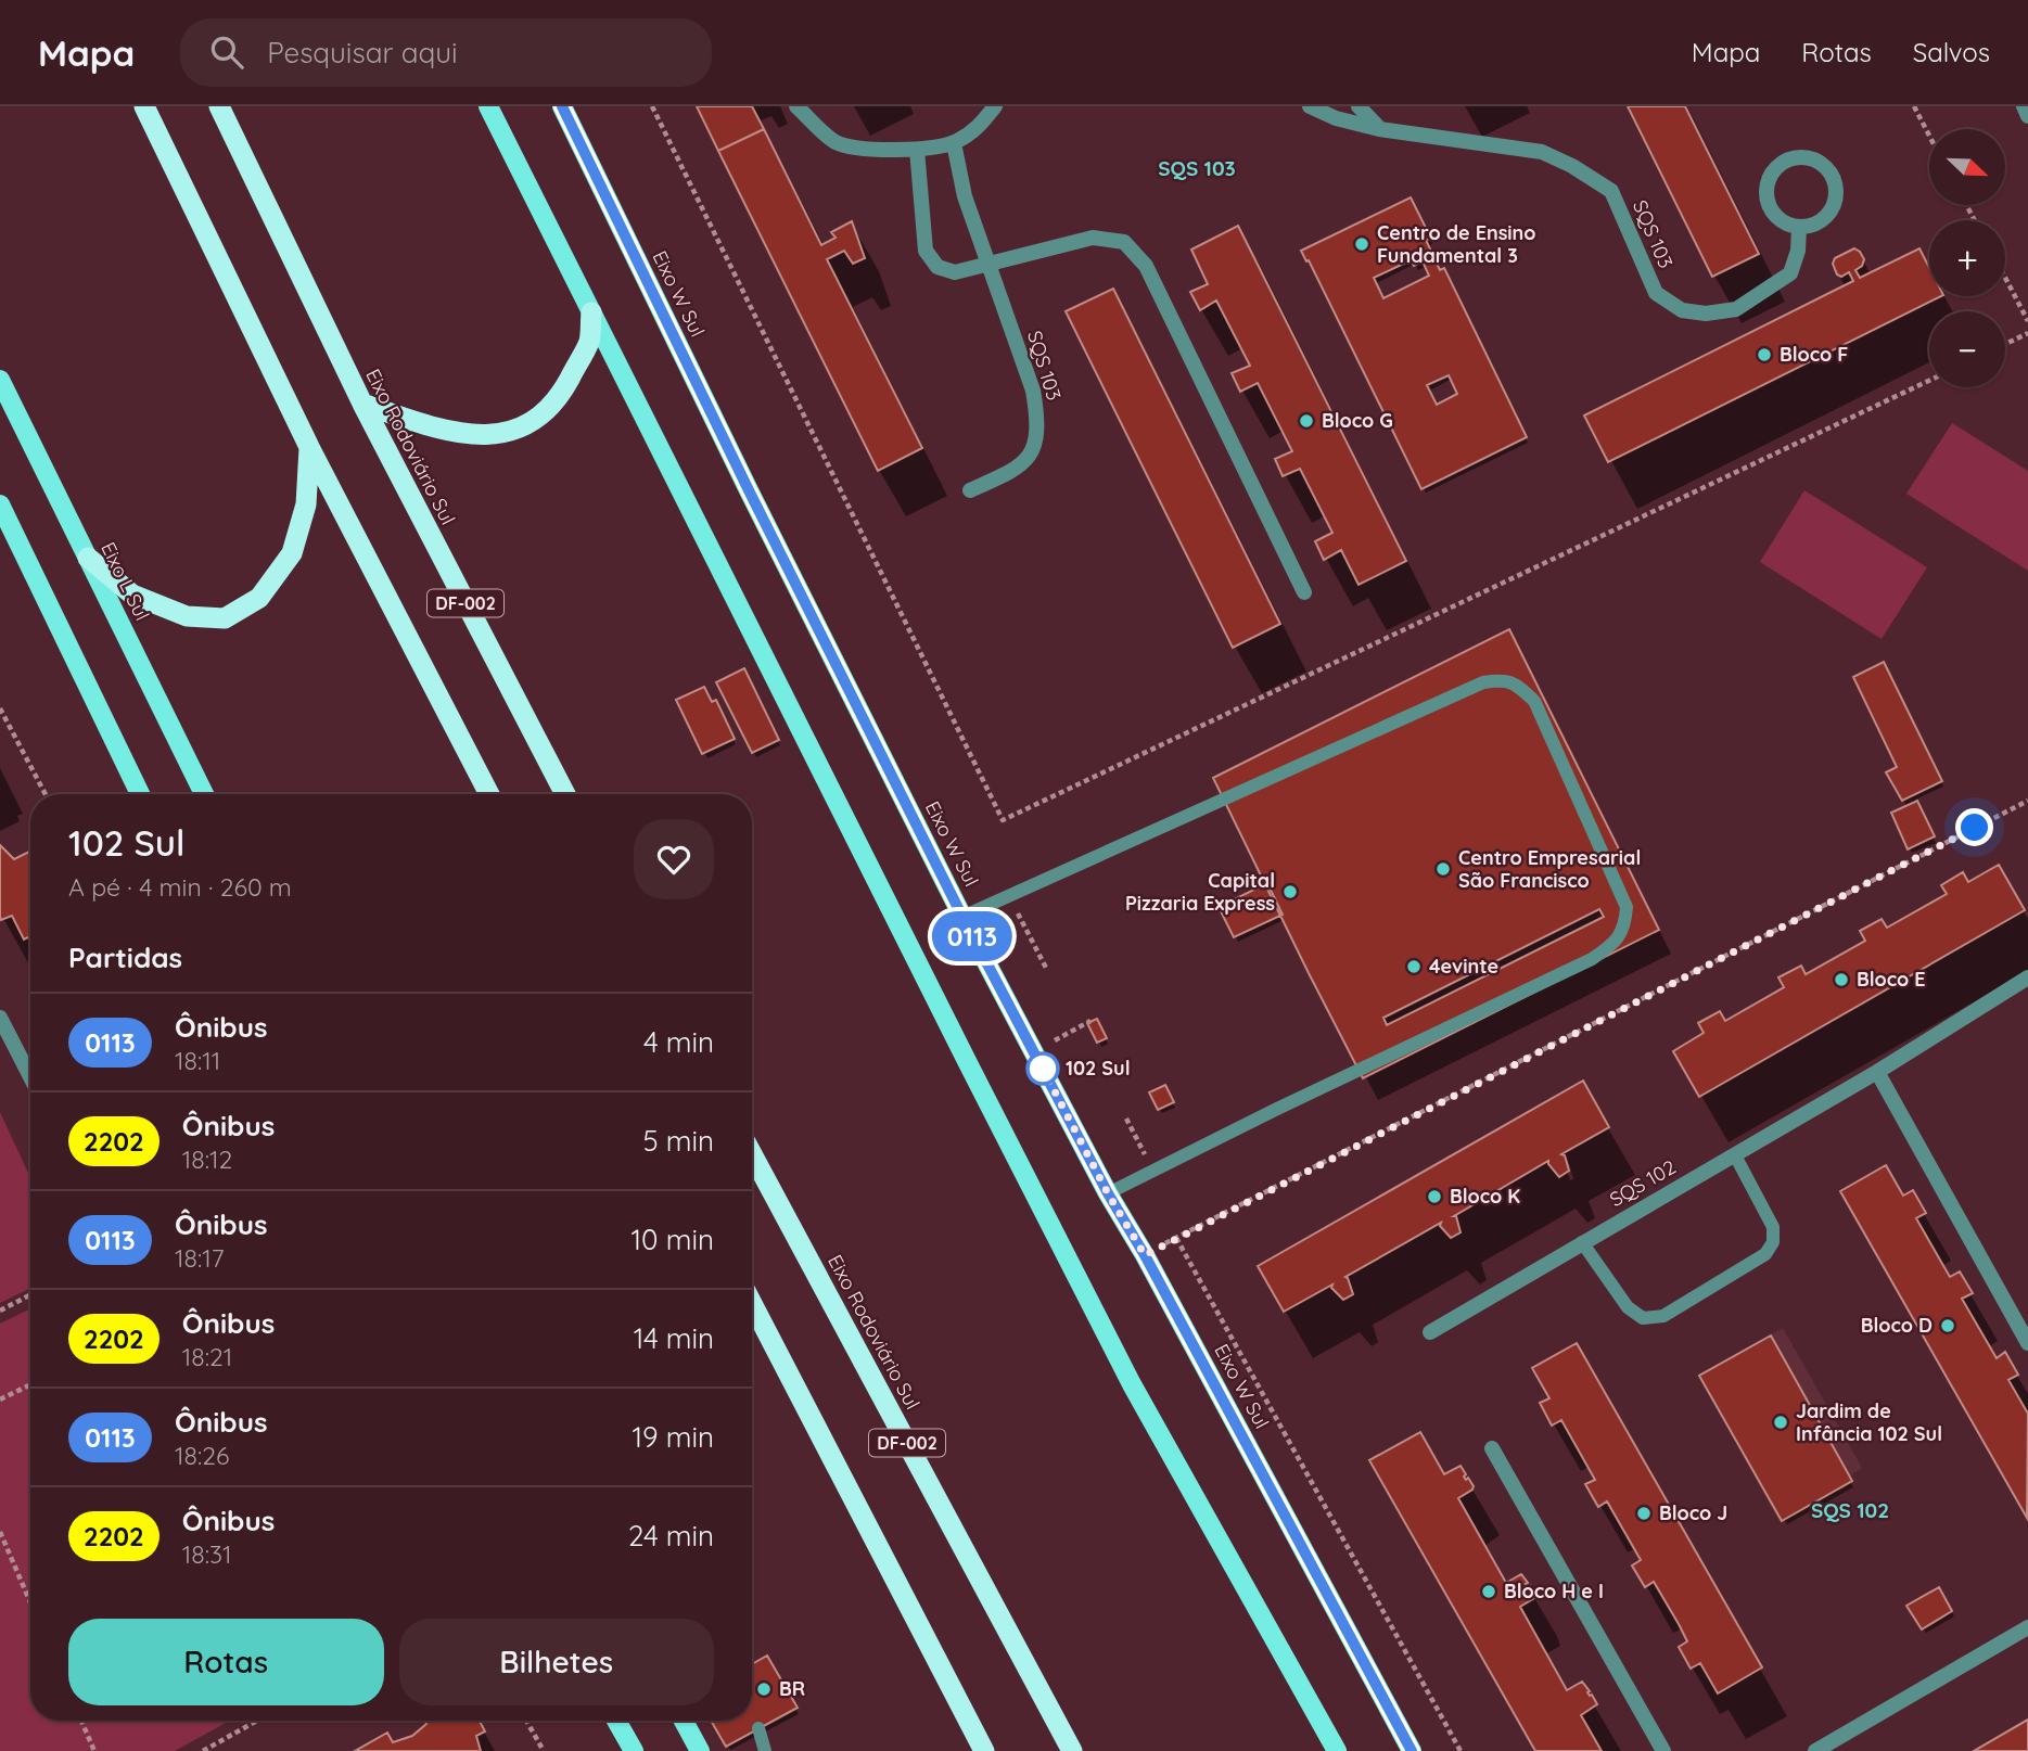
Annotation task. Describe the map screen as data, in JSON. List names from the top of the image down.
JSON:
{
  "streets": {
    "highway": ["Eixo Rodoviário Sul", "DF-002"],
    "main road": ["Eixo W Sul", "Eixo L Sul"],
    "street": ["SQS 103", "SQS 102"]
  },
  "districts": ["SQS 103", "SQS 102"],
  "places": [
    "Centro de Ensino Fundamental 3",
    "Bloco F",
    "Bloco G",
    "Centro Empresarial São Francisco",
    "Capital Pizzaria Express",
    "4evinte",
    "Bloco E",
    "102 Sul",
    "Bloco K",
    "Bloco D",
    "Jardim de Infância 102 Sul",
    "Bloco J",
    "Bloco H e I",
    "BR"
  ],
  "lines": ["bus line 0113"],
  "north": "bottom right",
  "page": {
    "header": "Mapa",
    "search": "Pesquisar aqui",
    "nav": ["Mapa", "Rotas", "Salvos"],
    "on_map": "0113",
    "map_buttons": ["+", "−"],
    "heading": [
      ["102 Sul", "A pé · 4 min · 260 m"],
      "Partidas"
    ],
    "list": [
      {
        "mark": "0113",
        "name": "Ônibus",
        "note": "18:11",
        "value": "4 min"
      },
      {
        "mark": "2202",
        "name": "Ônibus",
        "note": "18:12",
        "value": "5 min"
      },
      {
        "mark": "0113",
        "name": "Ônibus",
        "note": "18:17",
        "value": "10 min"
      },
      {
        "mark": "2202",
        "name": "Ônibus",
        "note": "18:21",
        "value": "14 min"
      },
      {
        "mark": "0113",
        "name": "Ônibus",
        "note": "18:26",
        "value": "19 min"
      },
      {
        "mark": "2202",
        "name": "Ônibus",
        "note": "18:31",
        "value": "24 min"
      }
    ],
    "buttons": ["Rotas", "Bilhetes"]
  }
}
